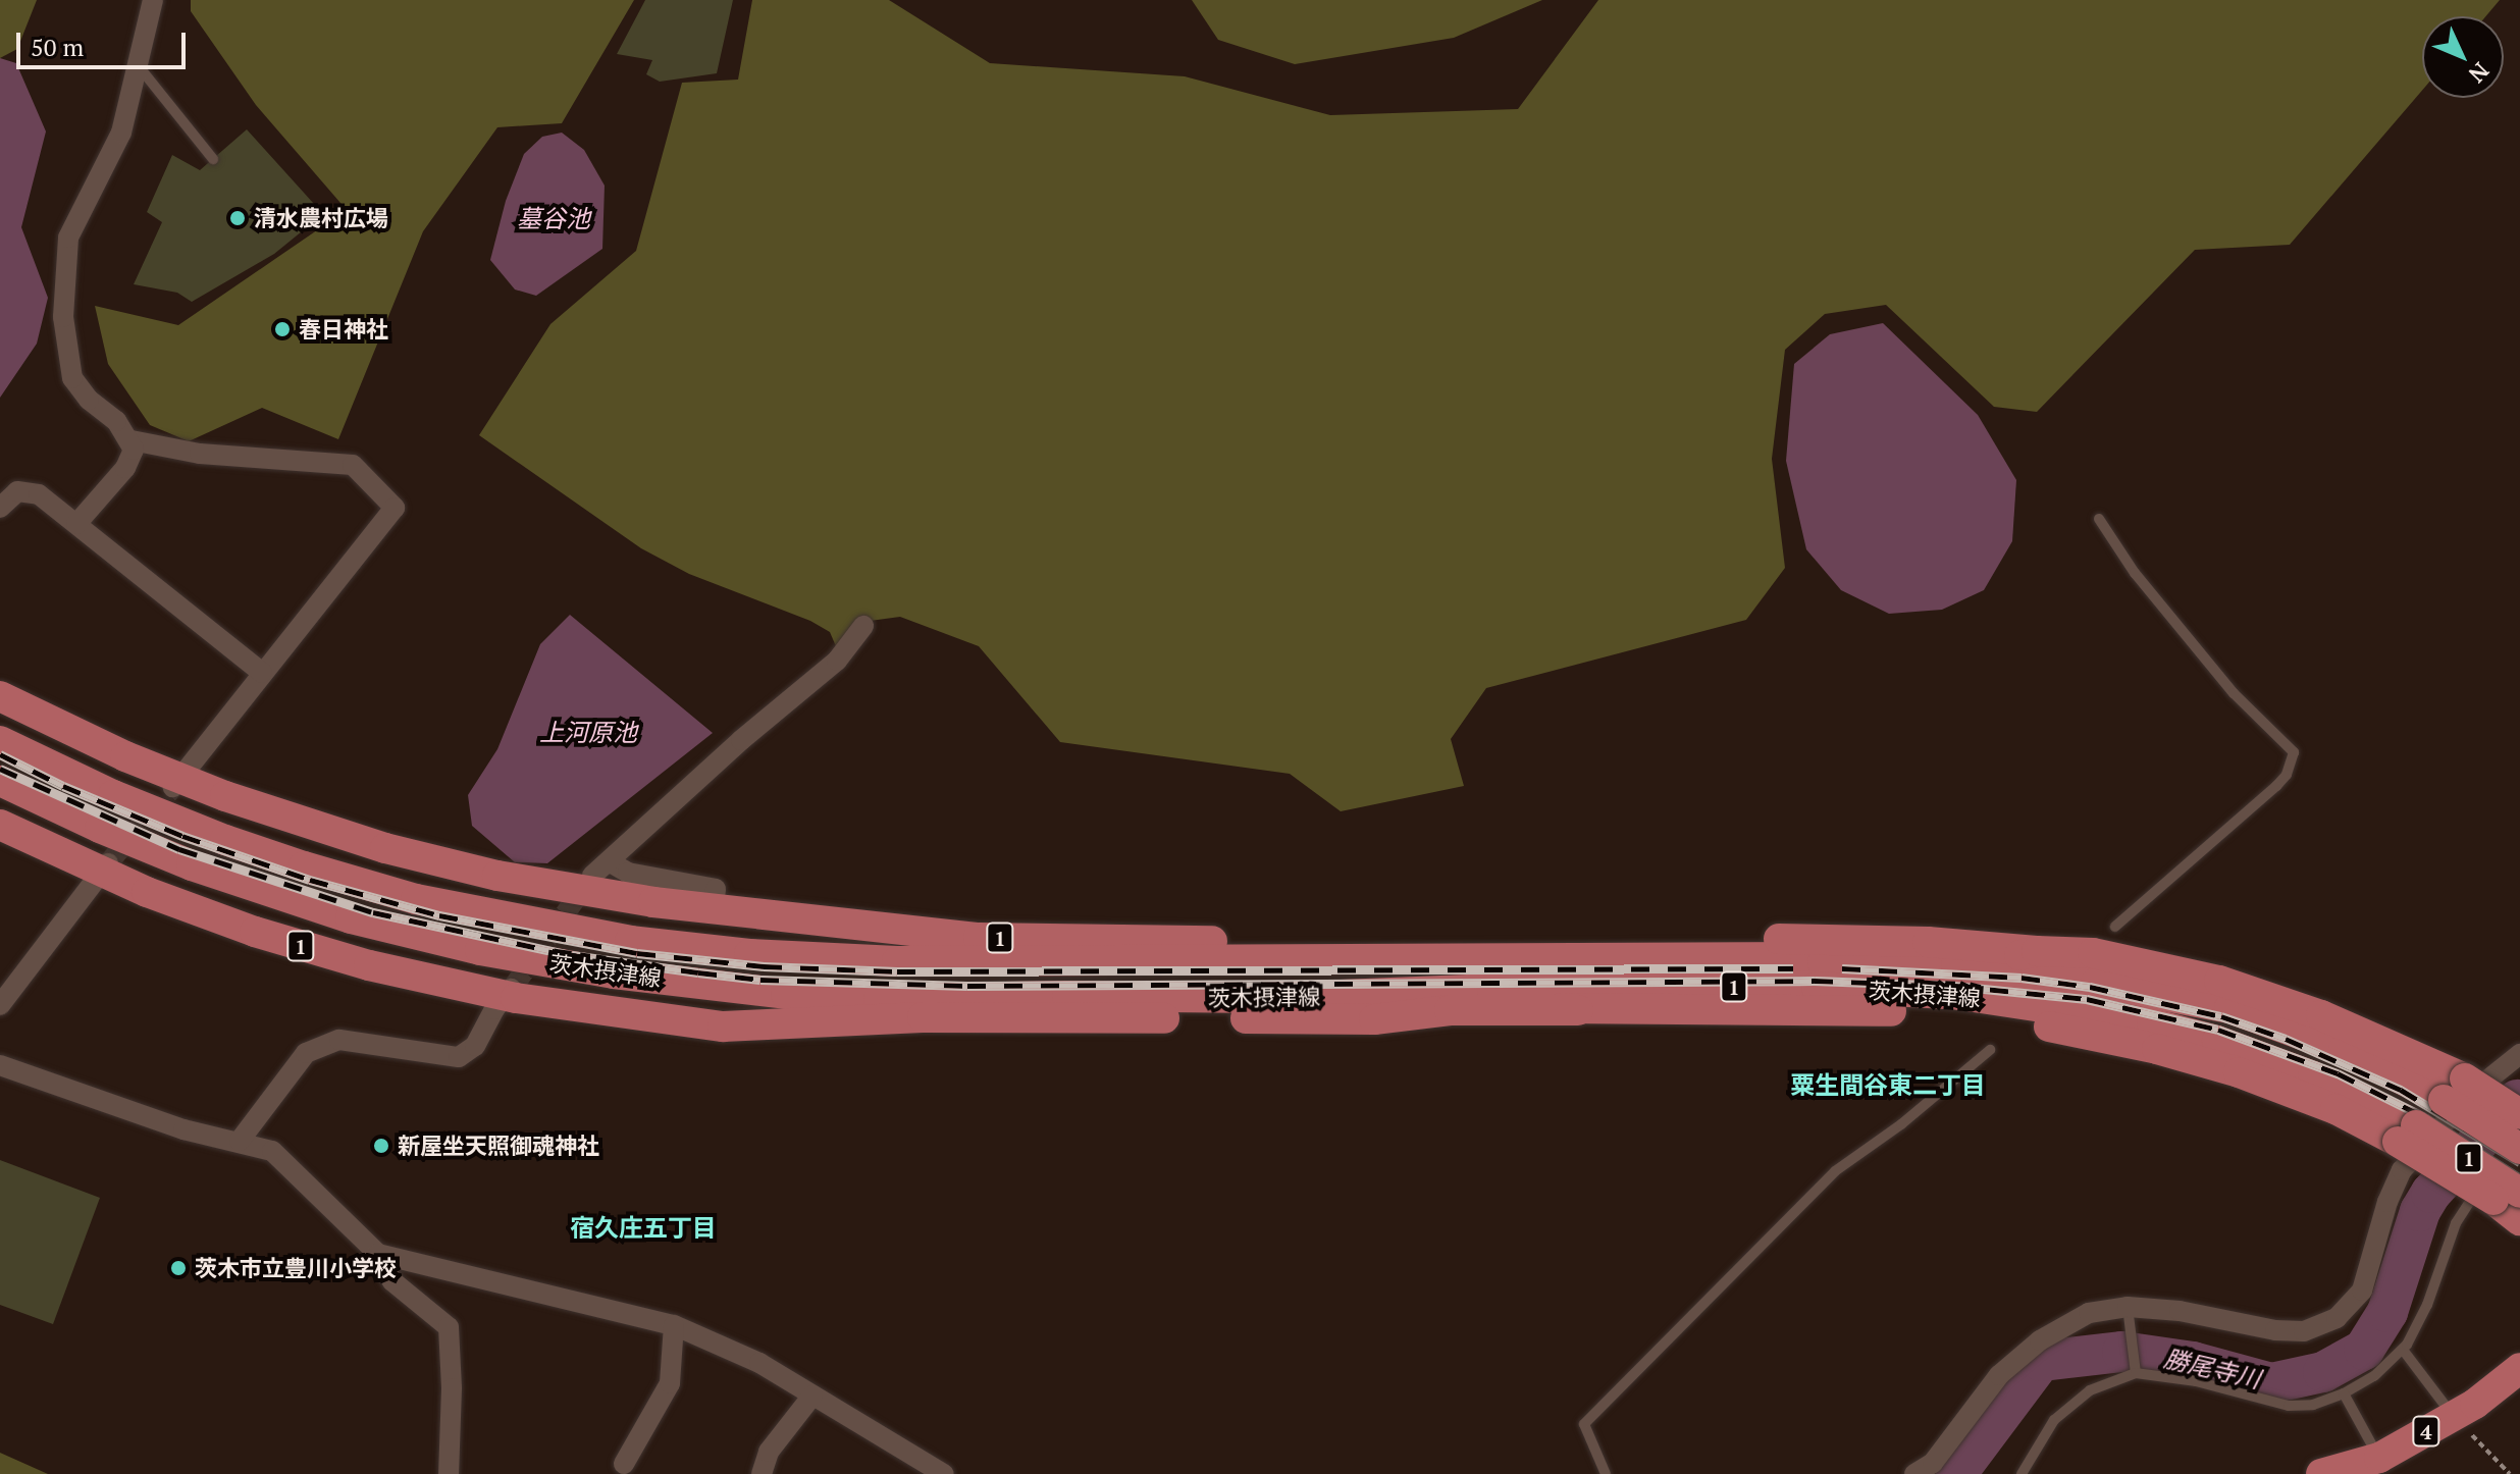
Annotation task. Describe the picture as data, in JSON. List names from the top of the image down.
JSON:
{
  "streets": {
    "main road": ["1", "茨木摂津線", "4"]
  },
  "crossings": [
    ["1", "茨木摂津線"]
  ],
  "districts": ["粟生間谷東二丁目", "宿久庄五丁目"],
  "water": ["墓谷池", "上河原池", "勝尾寺川"],
  "places": [
    "清水農村広場",
    "春日神社",
    "新屋坐天照御魂神社",
    "茨木市立豊川小学校"
  ],
  "scale_bar": "50 m",
  "north": "bottom right"
}
